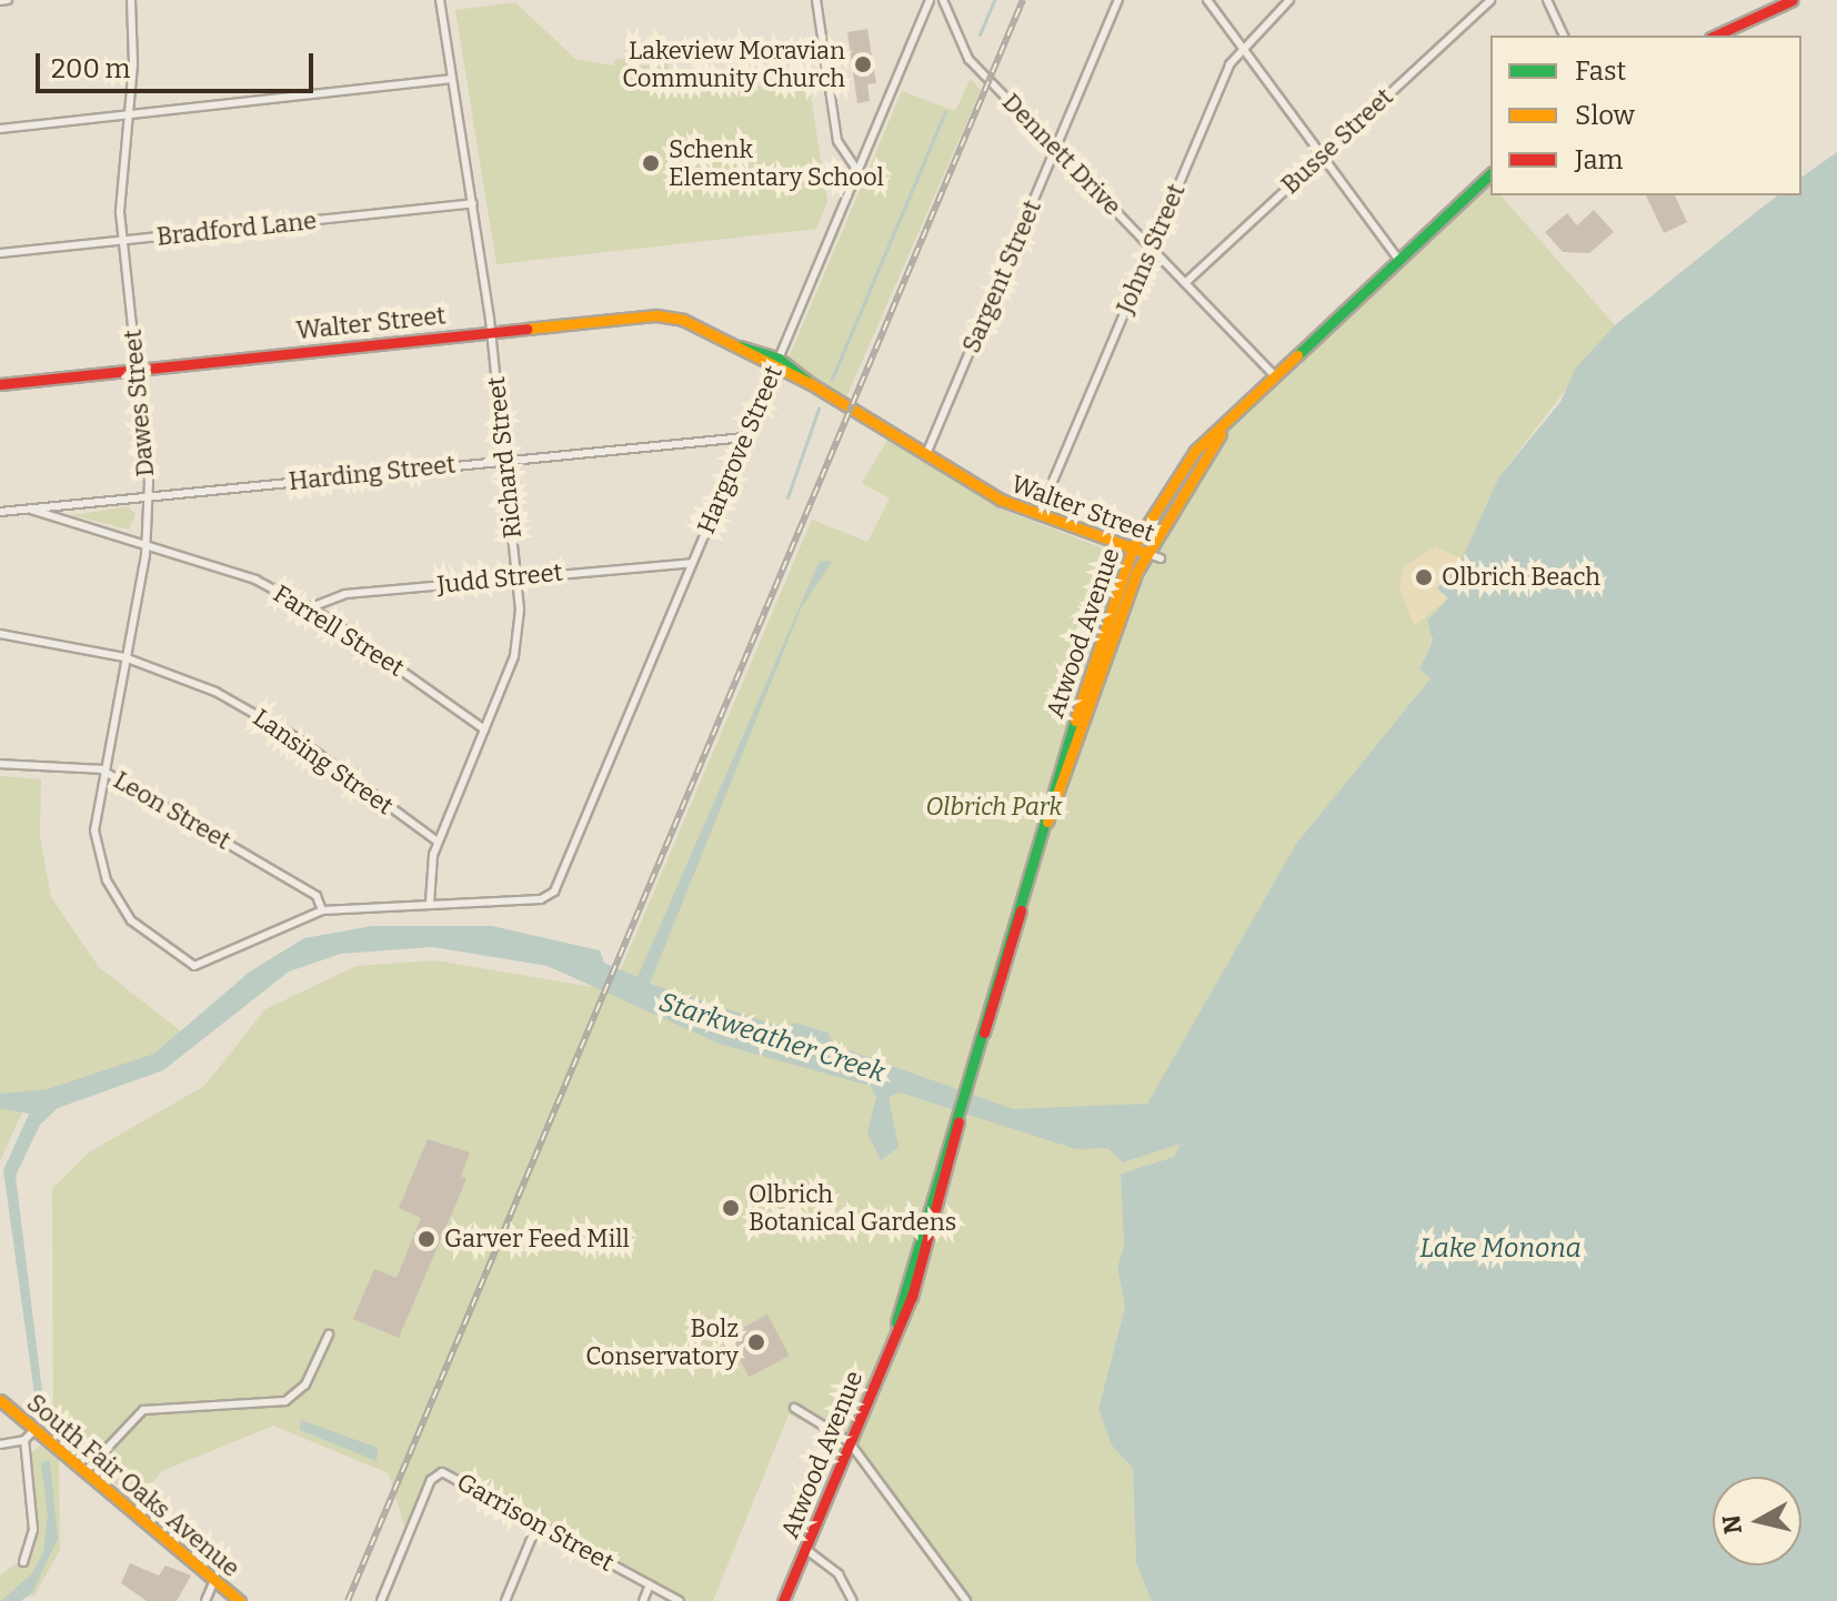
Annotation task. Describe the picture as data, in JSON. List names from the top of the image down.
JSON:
{
  "streets": {
    "street": [
      "Busse Street",
      "Dennett Drive",
      "Bradford Lane",
      "Johns Street",
      "Sargent Street",
      "Walter Street",
      "Dawes Street",
      "Hargrove Street",
      "Richard Street",
      "Harding Street",
      "Judd Street",
      "Farrell Street",
      "Atwood Avenue",
      "Lansing Street",
      "Leon Street",
      "South Fair Oaks Avenue",
      "Garrison Street"
    ]
  },
  "crossings": [
    ["Busse Street", "Dennett Drive"],
    ["Dennett Drive", "Johns Street"],
    ["Dennett Drive", "Sargent Street"],
    ["Dennett Drive", "Atwood Avenue"],
    ["Bradford Lane", "Dawes Street"],
    ["Bradford Lane", "Richard Street"],
    ["Johns Street", "Walter Street"],
    ["Sargent Street", "Walter Street"],
    ["Walter Street", "Dawes Street"],
    ["Walter Street", "Hargrove Street"],
    ["Walter Street", "Richard Street"],
    ["Walter Street", "Atwood Avenue"],
    ["Dawes Street", "Harding Street"],
    ["Dawes Street", "Farrell Street"],
    ["Dawes Street", "Lansing Street"],
    ["Dawes Street", "Leon Street"],
    ["Hargrove Street", "Richard Street"],
    ["Hargrove Street", "Harding Street"],
    ["Hargrove Street", "Judd Street"],
    ["Richard Street", "Harding Street"],
    ["Richard Street", "Judd Street"],
    ["Richard Street", "Farrell Street"],
    ["Richard Street", "Lansing Street"],
    ["Harding Street", "Farrell Street"],
    ["Judd Street", "Farrell Street"]
  ],
  "water": ["Starkweather Creek", "Lake Monona"],
  "parks": ["Olbrich Park"],
  "places": [
    "Lakeview Moravian Community Church",
    "Schenk Elementary School",
    "Olbrich Beach",
    "Olbrich Botanical Gardens",
    "Garver Feed Mill",
    "Bolz Conservatory"
  ],
  "legend": ["Fast", "Slow", "Jam"],
  "scale_bar": "200 m",
  "north": "left"
}
